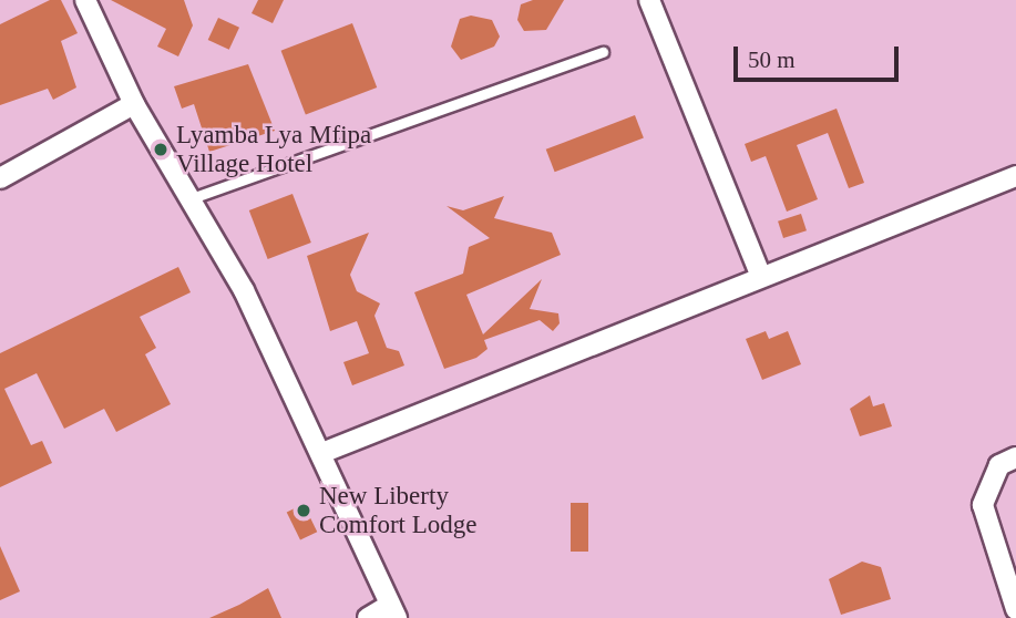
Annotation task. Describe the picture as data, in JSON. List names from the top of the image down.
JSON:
{
  "places": ["Lyamba Lya Mfipa Village Hotel", "New Liberty Comfort Lodge"],
  "scale_bar": "50 m"
}
